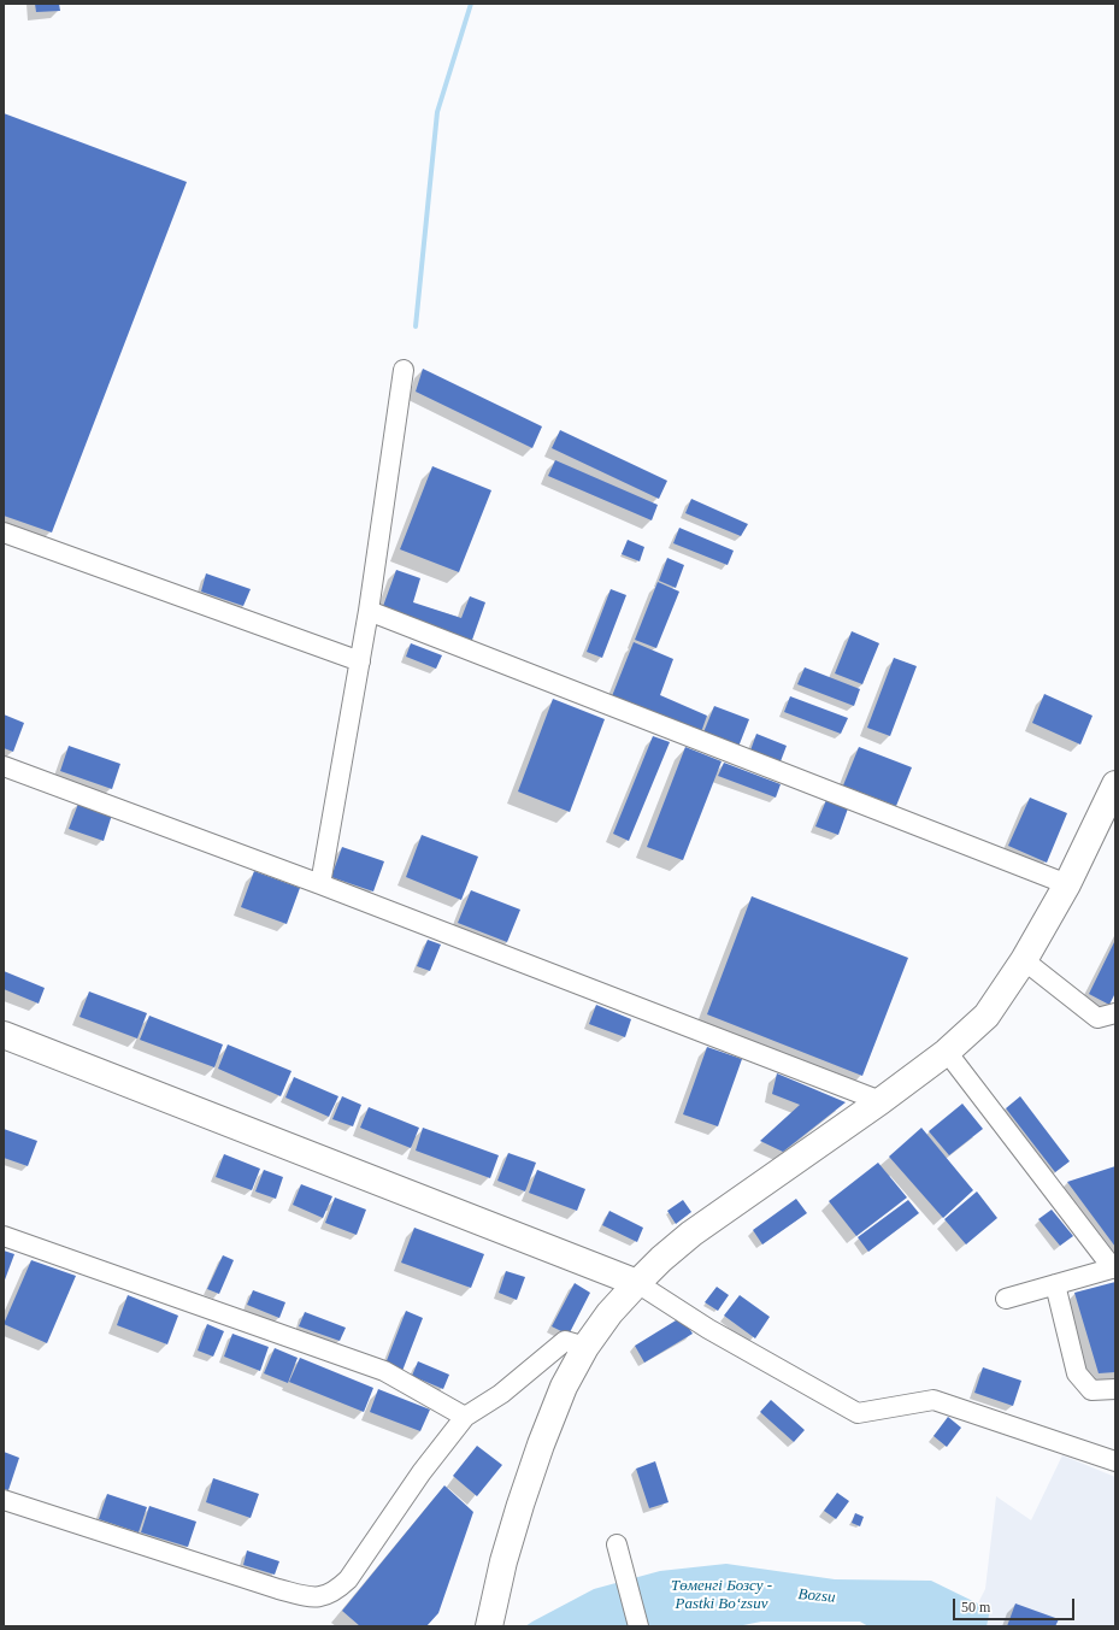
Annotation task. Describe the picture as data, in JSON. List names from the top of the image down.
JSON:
{
  "water": ["Төменгі Бозсу - Pastki Boʻzsuv", "Bozsu"],
  "scale_bar": "50 m"
}
